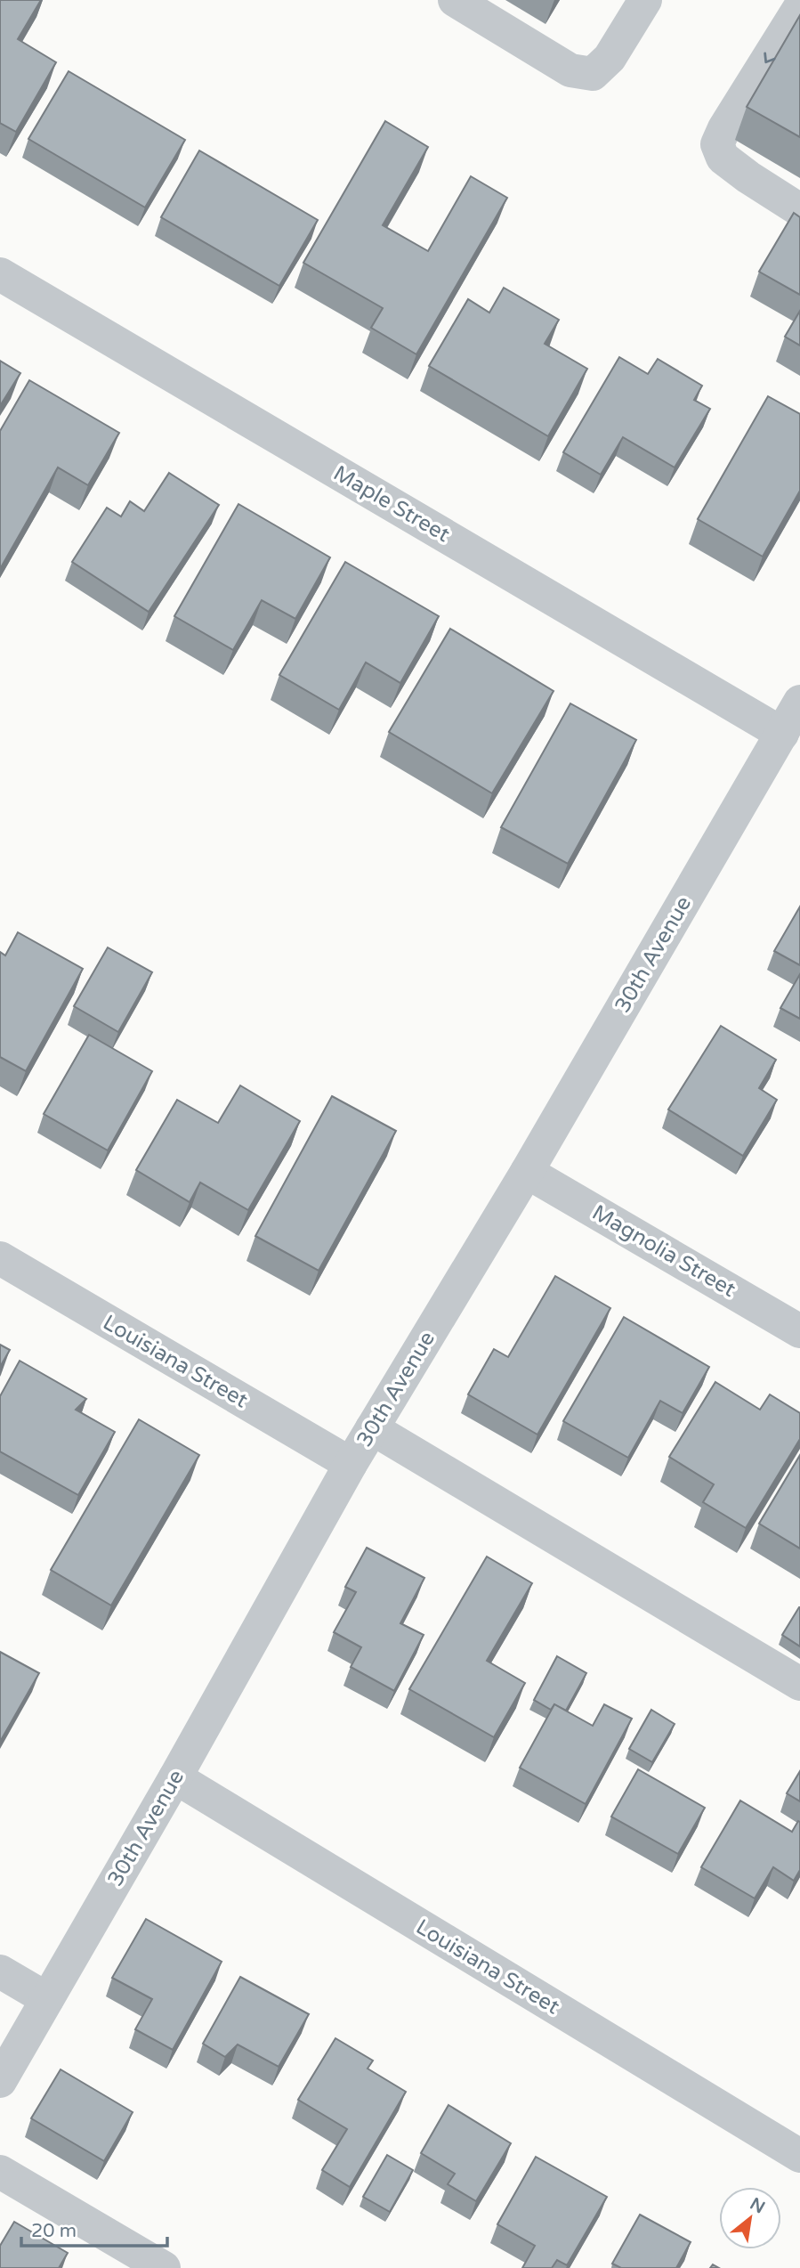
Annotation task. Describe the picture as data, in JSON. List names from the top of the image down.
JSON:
{
  "streets": {
    "street": [
      "Maple Street",
      "30th Avenue",
      "Magnolia Street",
      "Louisiana Street"
    ]
  },
  "crossings": [
    ["Maple Street", "30th Avenue"],
    ["30th Avenue", "Magnolia Street"],
    ["30th Avenue", "Louisiana Street"]
  ],
  "scale_bar": "20 m",
  "north": "top right"
}
